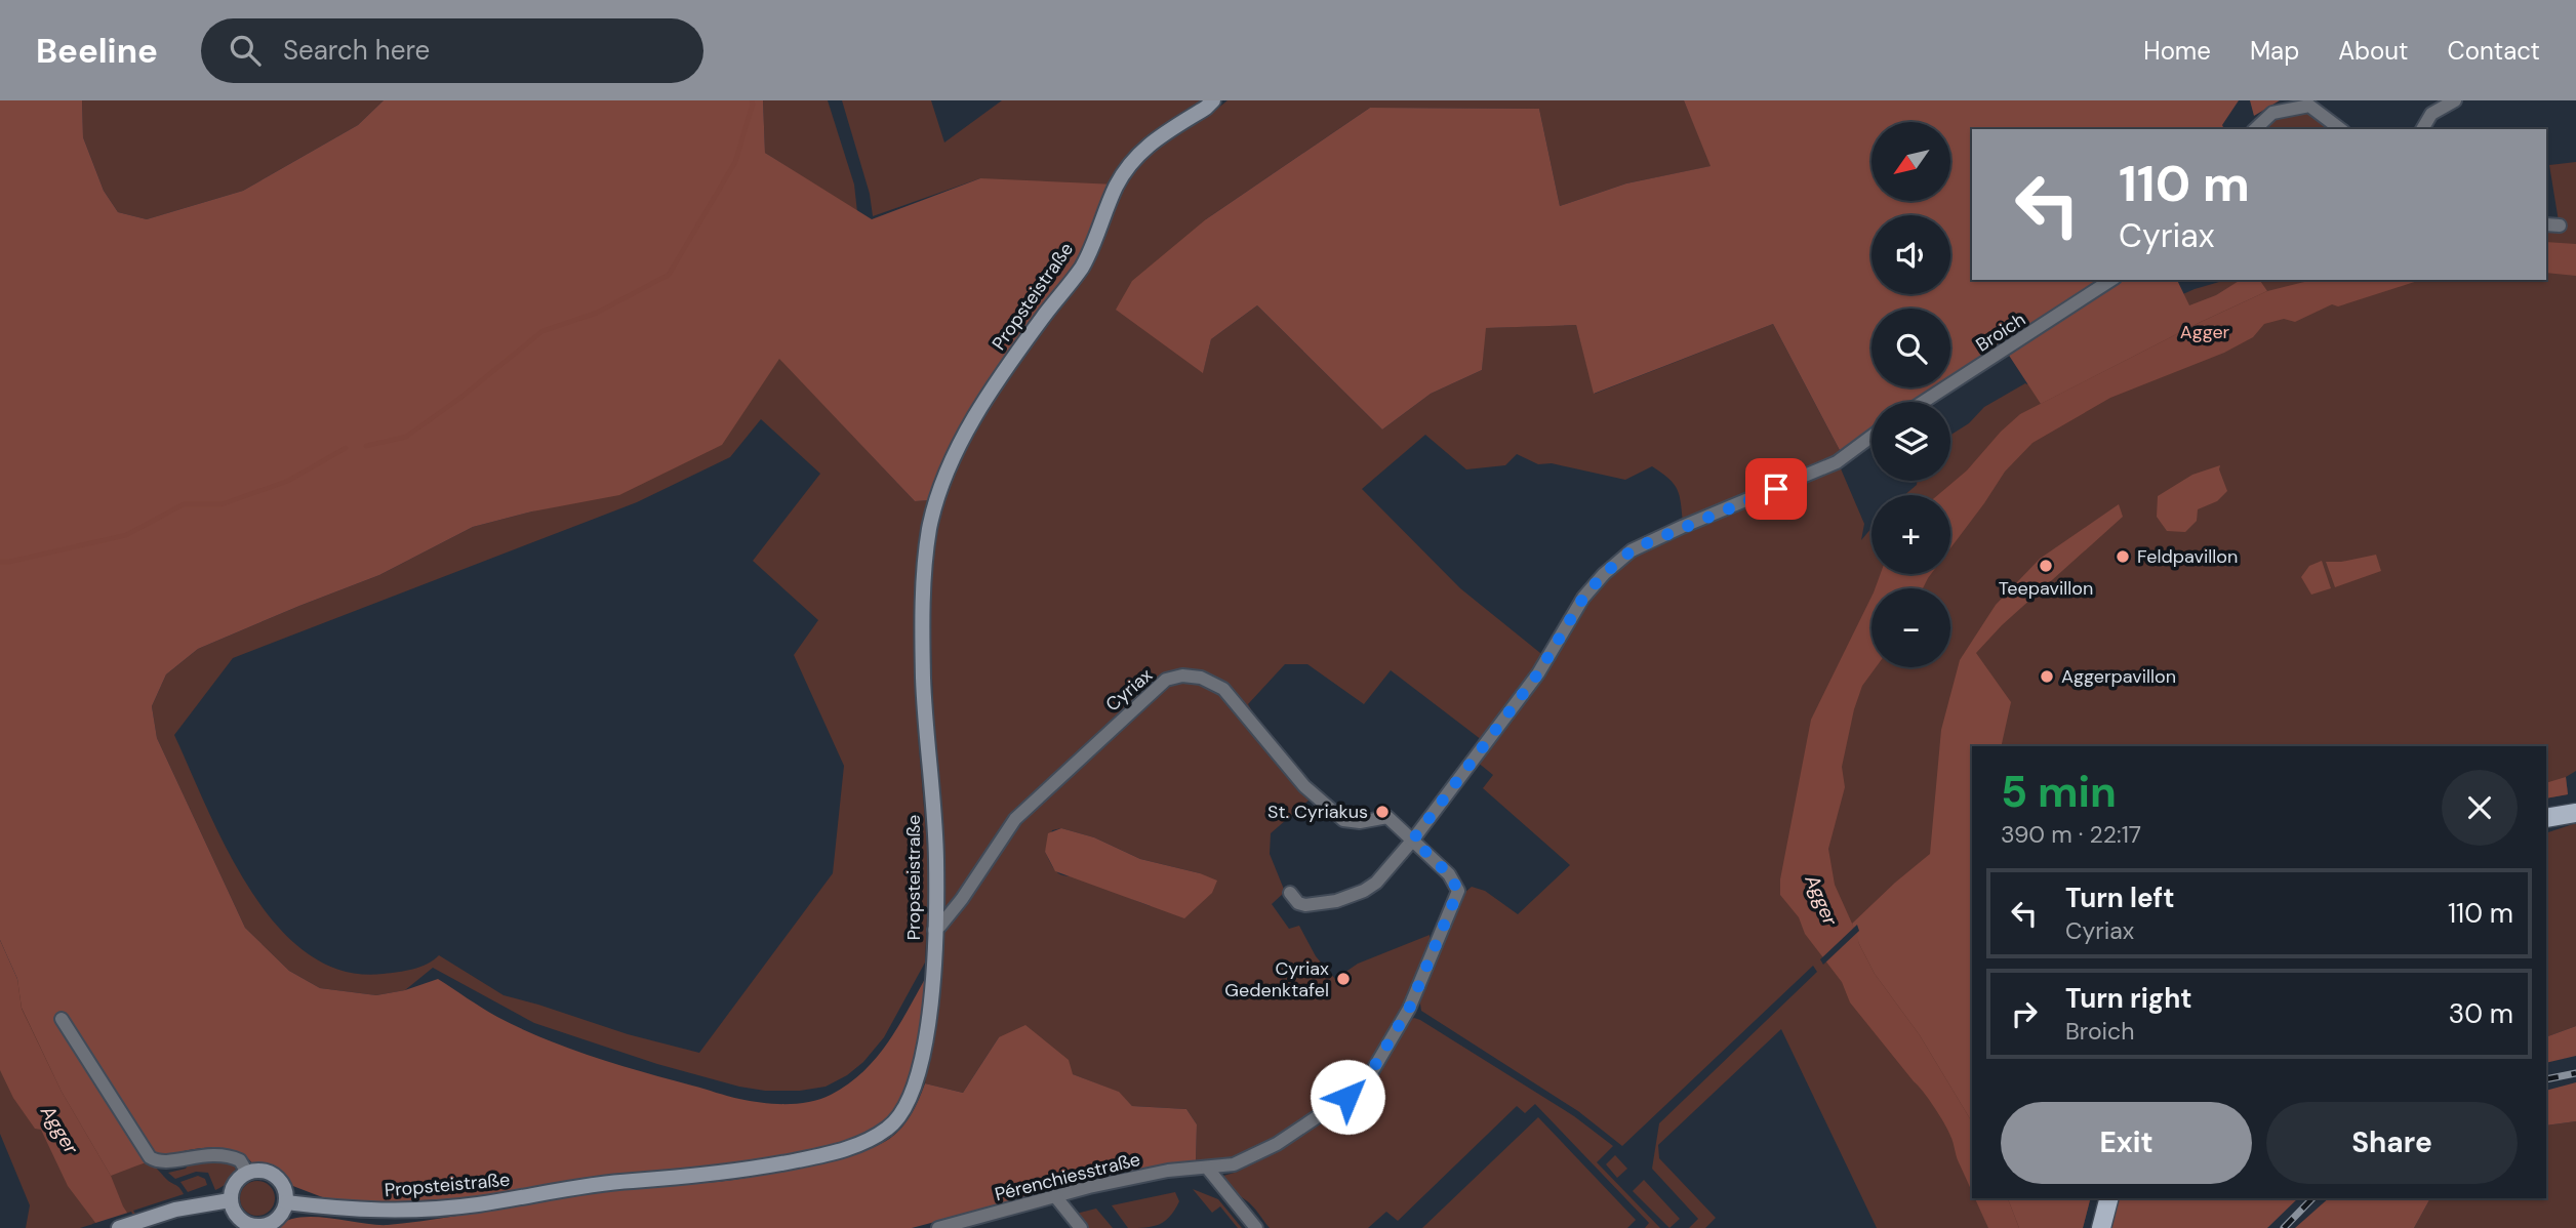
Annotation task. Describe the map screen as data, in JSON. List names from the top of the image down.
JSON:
{
  "streets": {
    "street": [
      "Propsteistraße",
      "Broich",
      "Cyriax",
      "Pérenchiesstraße"
    ]
  },
  "crossings": [
    ["Propsteistraße", "Cyriax"],
    ["Cyriax", "Pérenchiesstraße"]
  ],
  "water": ["Agger"],
  "parks": ["Agger"],
  "places": [
    "Feldpavillon",
    "Teepavillon",
    "Aggerpavillon",
    "St. Cyriakus",
    "Cyriax Gedenktafel"
  ],
  "north": "bottom left",
  "page": {
    "header": "Beeline",
    "search": "Search here",
    "nav": [
      "Home",
      "Map",
      "About",
      "Contact"
    ],
    "map_buttons": ["+", "−"],
    "turn": ["110 m", "Cyriax"],
    "heading": ["5 min", "390 m · 22:17"],
    "list": [
      {
        "name": "Turn left",
        "note": "Cyriax",
        "value": "110 m"
      },
      {
        "name": "Turn right",
        "note": "Broich",
        "value": "30 m"
      }
    ],
    "buttons": ["Exit", "Share"]
  }
}
